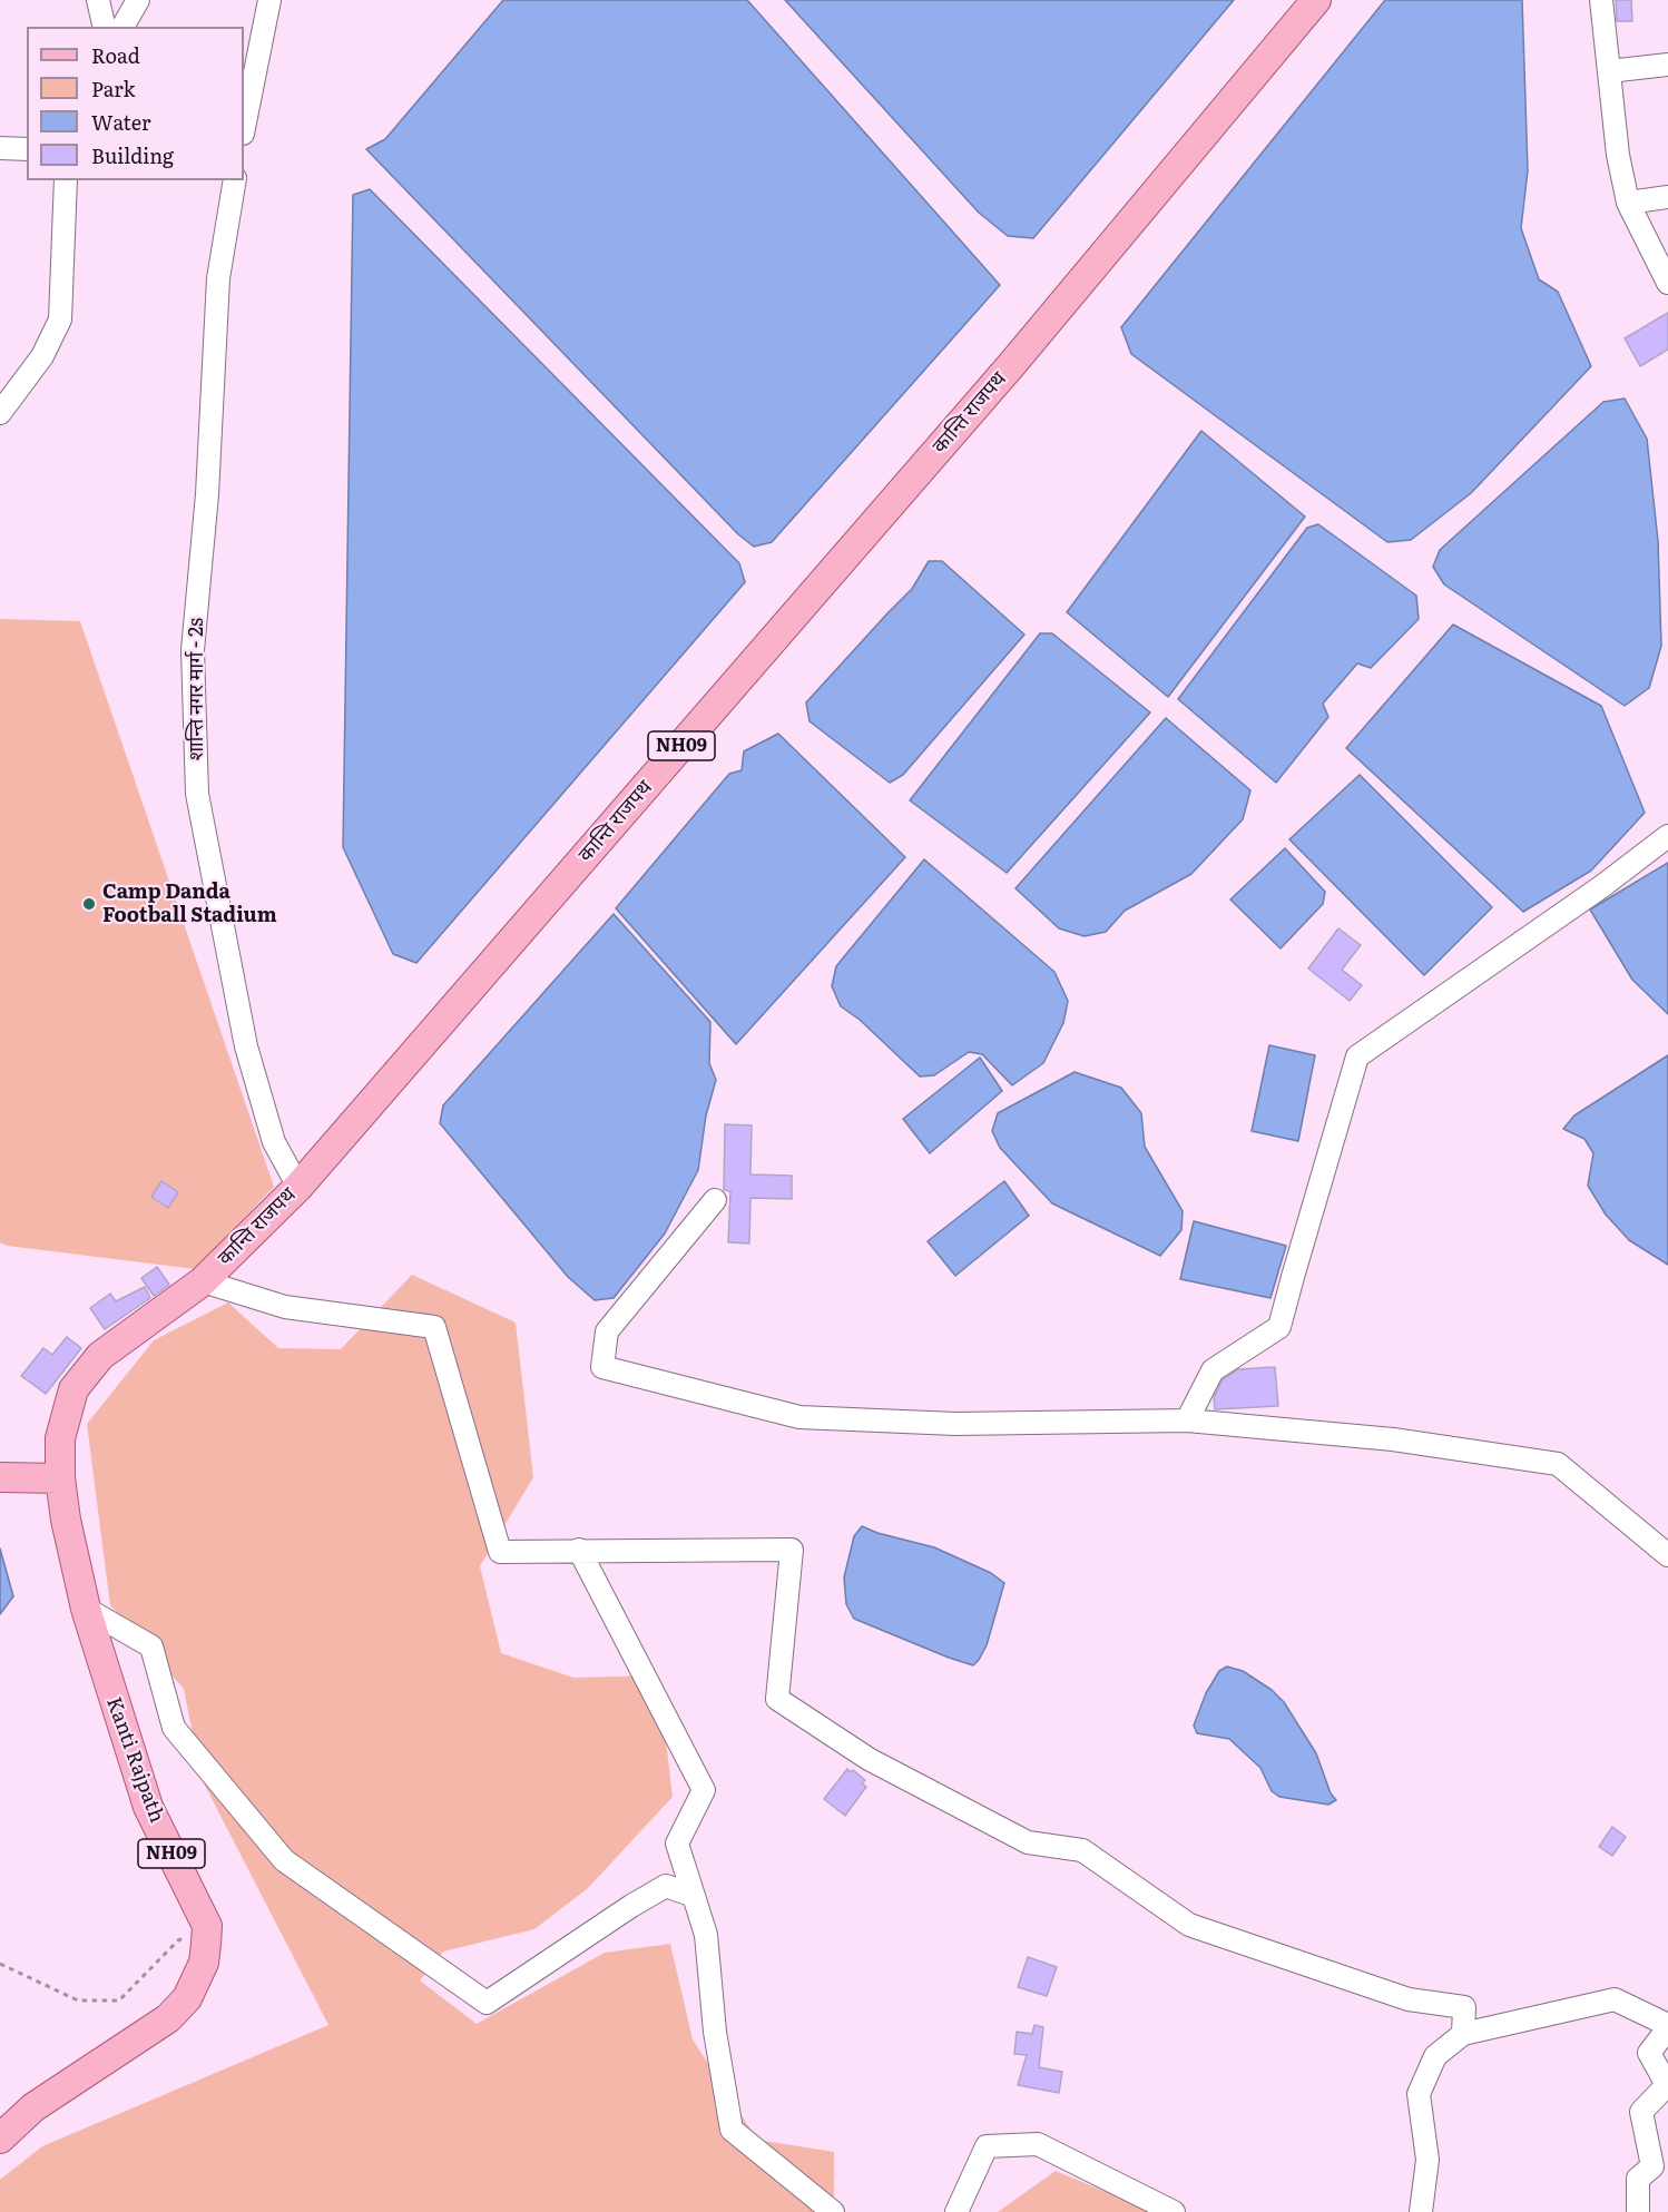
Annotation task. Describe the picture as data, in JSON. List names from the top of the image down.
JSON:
{
  "streets": {
    "main road": ["कान्ति राजपथ", "NH09", "Kanti Rajpath"],
    "street": ["शान्ति नगर मार्ग - 2s"]
  },
  "crossings": [
    ["कान्ति राजपथ", "शान्ति नगर मार्ग - 2s"],
    ["कान्ति राजपथ", "Kanti Rajpath"]
  ],
  "places": ["Camp Danda Football Stadium"],
  "legend": [
    "Road",
    "Park",
    "Water",
    "Building"
  ]
}
